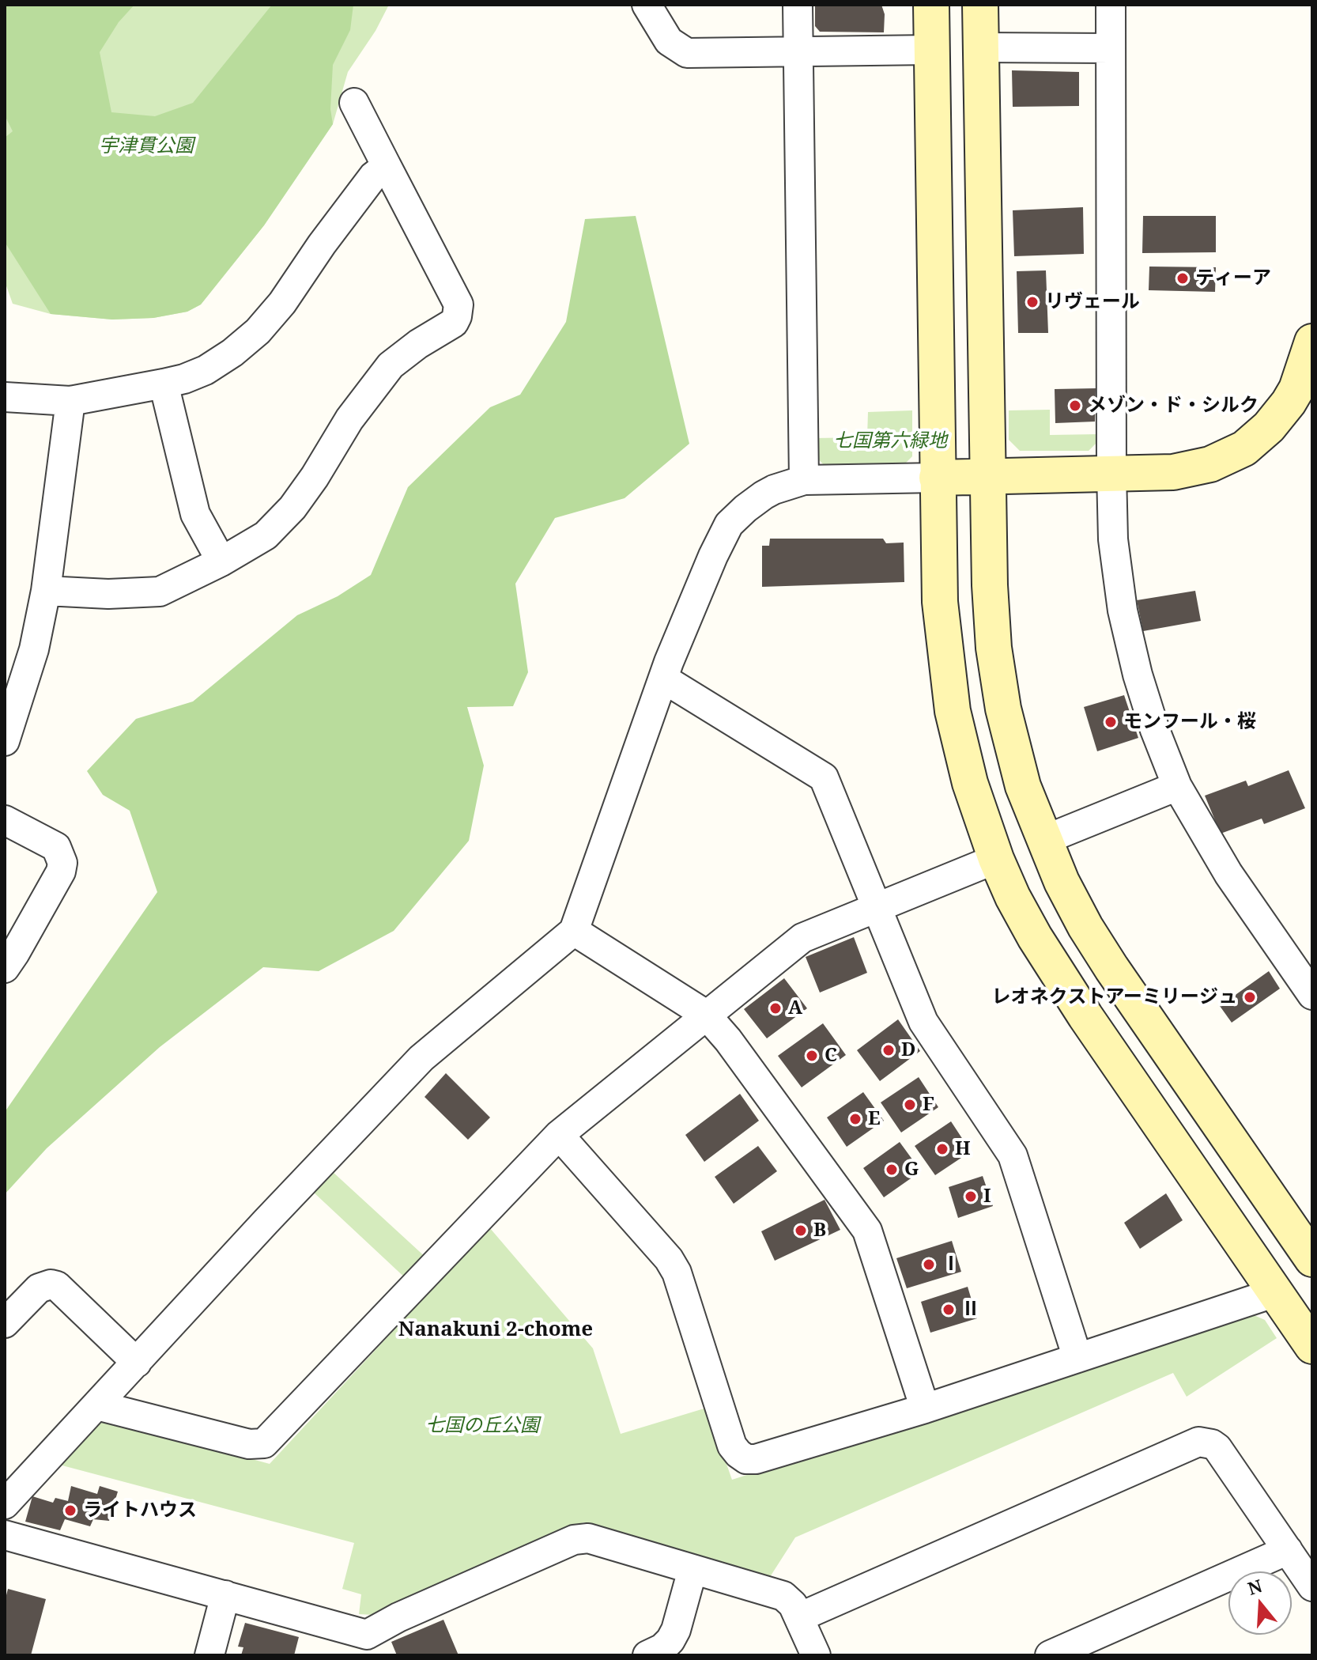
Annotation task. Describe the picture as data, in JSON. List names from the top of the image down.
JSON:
{
  "districts": ["Nanakuni 2-chome"],
  "parks": ["宇津貫公園", "七国第六緑地", "七国の丘公園"],
  "places": [
    "ティーア",
    "リヴェール",
    "メゾン・ド・シルク",
    "モンフール・桜",
    "レオネクストアーミリージュ",
    "A",
    "D",
    "C",
    "F",
    "E",
    "H",
    "G",
    "I",
    "B",
    "Ⅰ",
    "Ⅱ",
    "ライトハウス"
  ],
  "north": "top"
}
